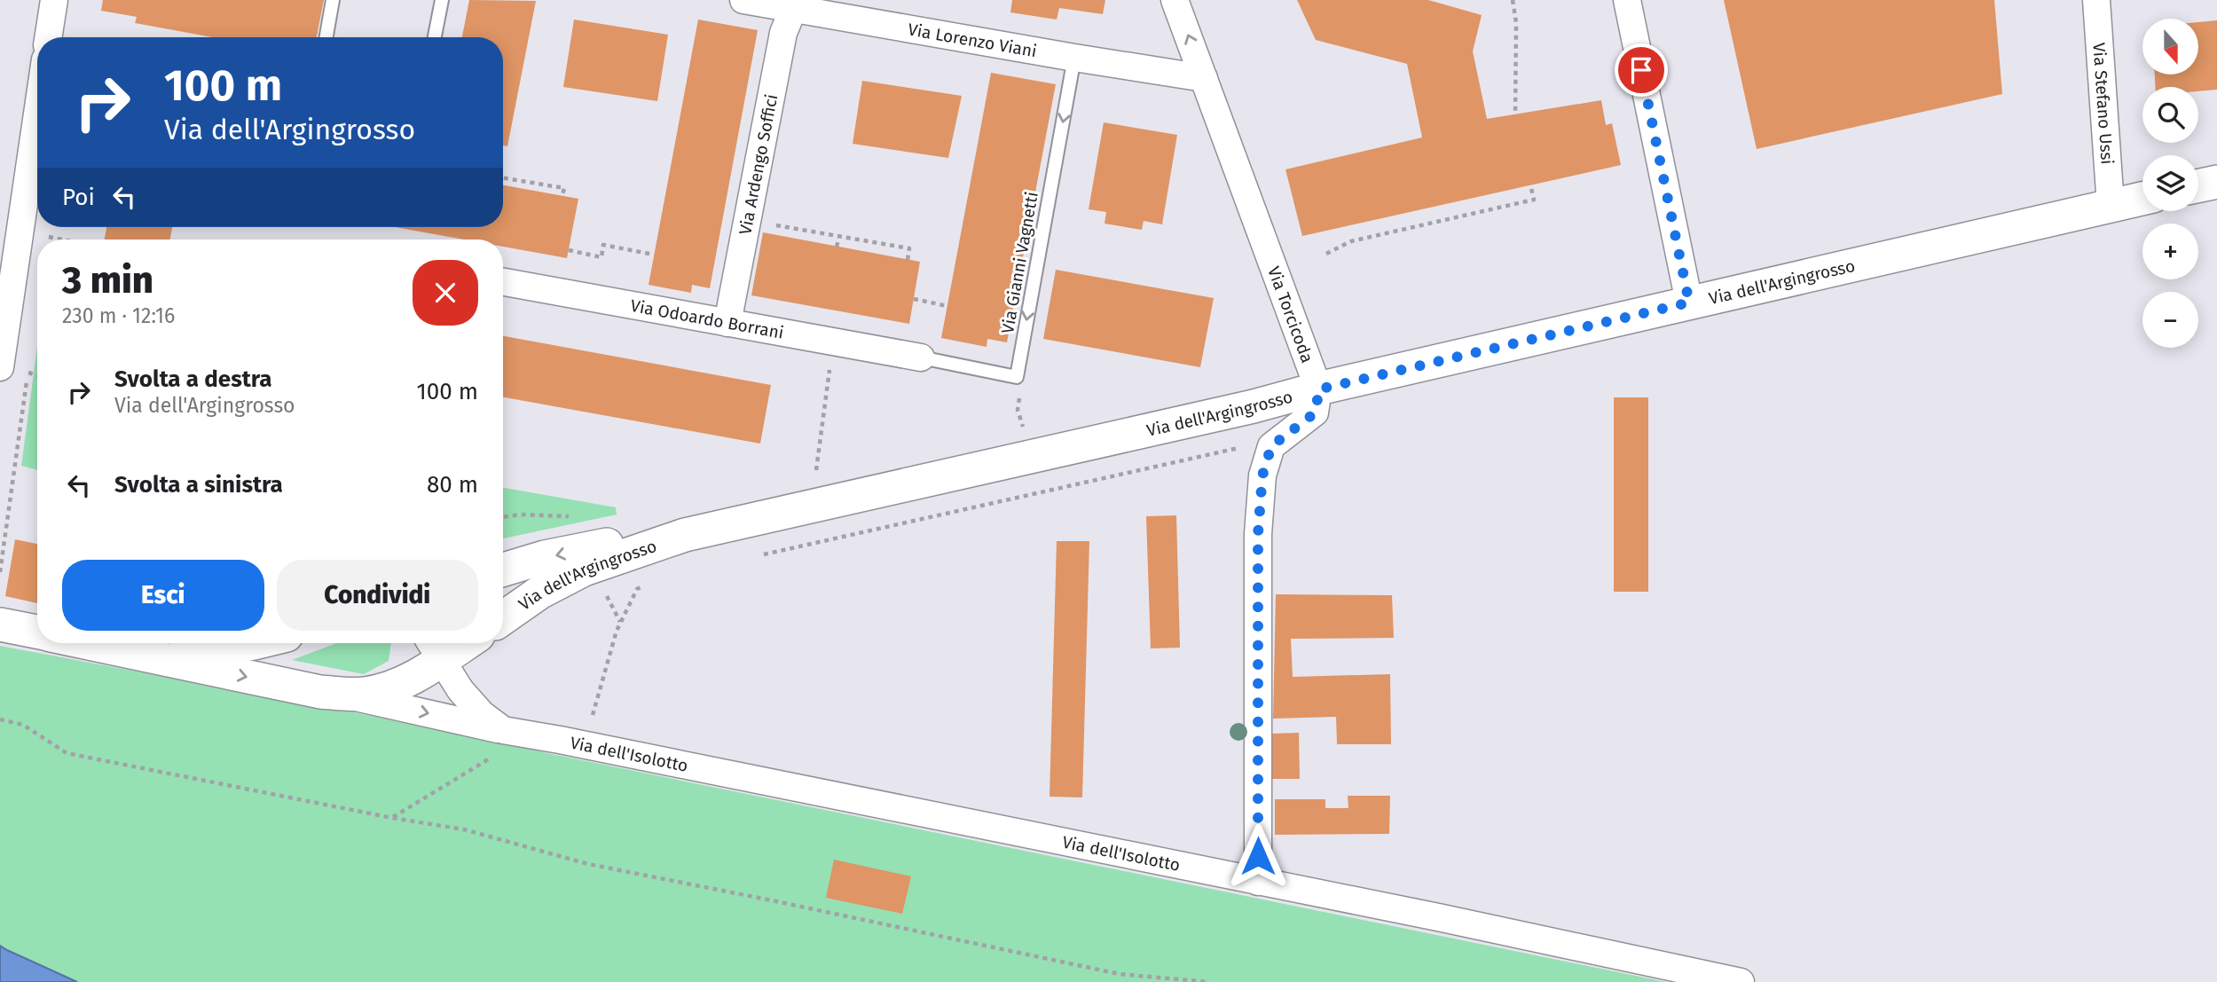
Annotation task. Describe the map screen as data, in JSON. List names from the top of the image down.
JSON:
{
  "streets": {
    "street": [
      "Via Lorenzo Viani",
      "Via Stefano Ussi",
      "Via Ardengo Soffici",
      "Via dell'Argingrosso",
      "Via Torcicoda",
      "Via Odoardo Borrani",
      "Via dell'Isolotto"
    ],
    "lane": ["Via Gianni Vagnetti"]
  },
  "crossings": [
    ["Via Lorenzo Viani", "Via Ardengo Soffici"],
    ["Via Lorenzo Viani", "Via Gianni Vagnetti"],
    ["Via Lorenzo Viani", "Via Torcicoda"],
    ["Via Stefano Ussi", "Via dell'Argingrosso"],
    ["Via Ardengo Soffici", "Via Odoardo Borrani"],
    ["Via dell'Argingrosso", "Via Torcicoda"]
  ],
  "one_way": ["Via Gianni Vagnetti"],
  "north": "bottom",
  "page": {
    "map_buttons": ["+", "−"],
    "turn": ["100 m", "Via dell'Argingrosso"],
    "then": "Poi",
    "heading": ["3 min", "230 m · 12:16"],
    "list": [
      {
        "name": "Svolta a destra",
        "note": "Via dell'Argingrosso",
        "value": "100 m"
      },
      {
        "name": "Svolta a sinistra",
        "value": "80 m"
      }
    ],
    "buttons": ["Esci", "Condividi"]
  }
}
